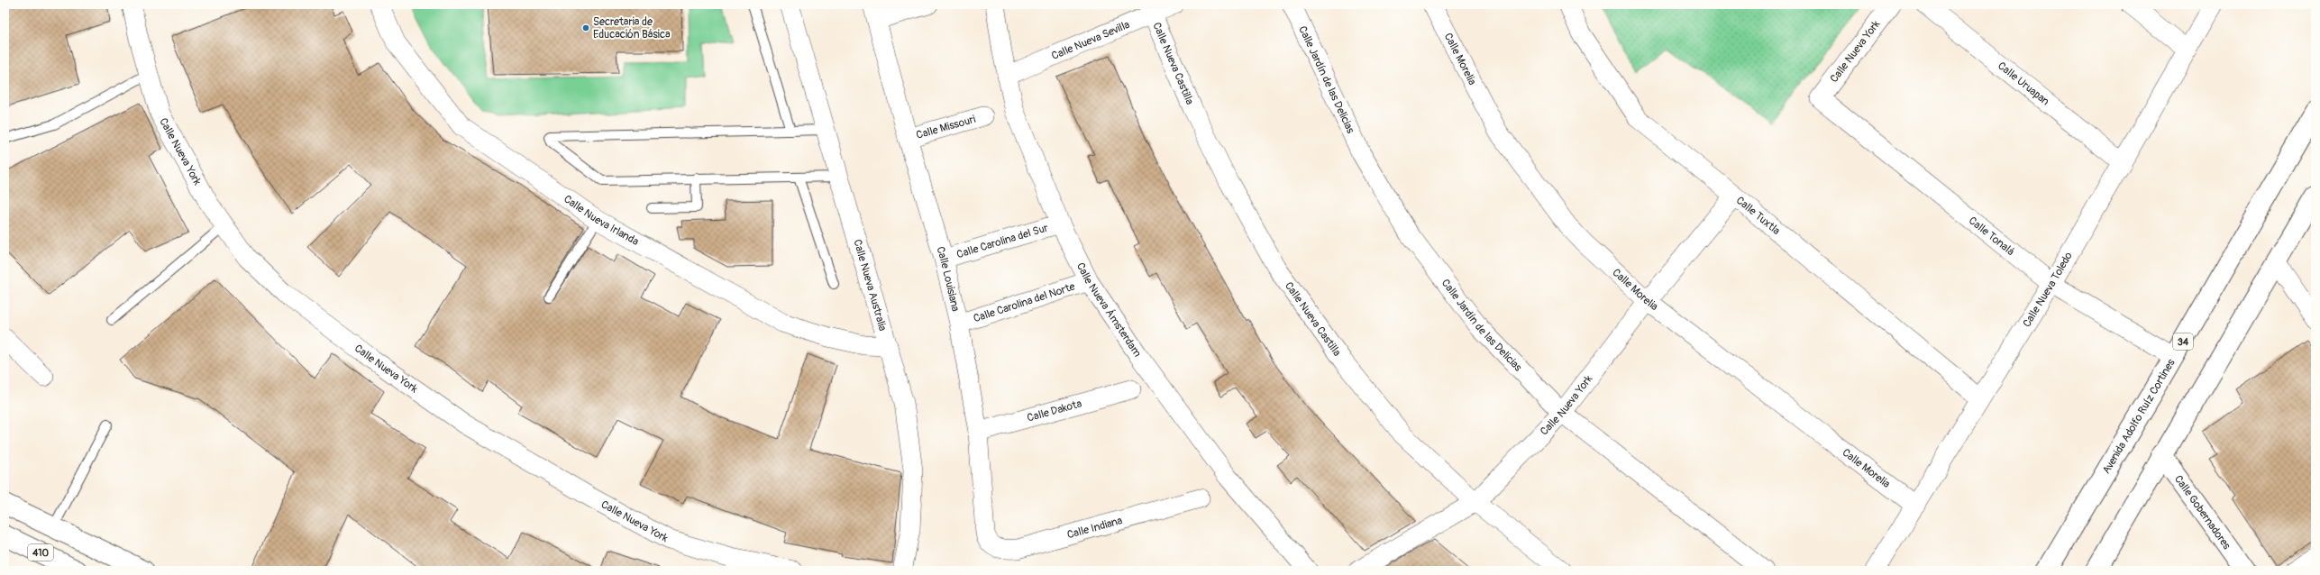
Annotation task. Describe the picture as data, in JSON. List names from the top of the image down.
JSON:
{
  "streets": {
    "main road": [
      "34",
      "Avenida Adolfo Ruíz Cortines",
      "Calle Gobernadores",
      "410"
    ],
    "street": [
      "Calle Nueva Sevilla",
      "Calle Nueva York",
      "Calle Morelia",
      "Calle Nueva Castilla",
      "Calle Jardín de las Delicias",
      "Calle Uruapan",
      "Calle Missouri",
      "Calle Tuxtla",
      "Calle Nueva Irlanda",
      "Calle Tonalá",
      "Calle Carolina del Sur",
      "Calle Louisiana",
      "Calle Nueva Australia",
      "Calle Nueva Toledo",
      "Calle Carolina del Norte",
      "Calle Nueva Ámsterdam",
      "Calle Dakota",
      "Calle Indiana"
    ]
  },
  "crossings": [
    ["Calle Nueva Sevilla", "Calle Nueva Castilla"],
    ["Calle Nueva Sevilla", "Calle Nueva Ámsterdam"],
    ["Calle Nueva York", "Calle Morelia"],
    ["Calle Nueva York", "Calle Nueva Castilla"],
    ["Calle Nueva York", "Calle Jardín de las Delicias"],
    ["Calle Nueva York", "Calle Tuxtla"],
    ["Calle Nueva York", "Calle Tonalá"],
    ["Calle Morelia", "Calle Nueva Toledo"],
    ["Calle Uruapan", "Calle Nueva Toledo"],
    ["Calle Missouri", "Calle Louisiana"],
    ["Calle Tuxtla", "Calle Nueva Toledo"],
    ["Calle Nueva Irlanda", "Calle Nueva Australia"],
    ["Calle Tonalá", "Calle Nueva Toledo"],
    ["Calle Tonalá", "Avenida Adolfo Ruíz Cortines"],
    ["Calle Carolina del Sur", "Calle Louisiana"],
    ["Calle Carolina del Sur", "Calle Nueva Ámsterdam"],
    ["Calle Louisiana", "Calle Carolina del Norte"],
    ["Calle Louisiana", "Calle Dakota"],
    ["Calle Louisiana", "Calle Indiana"],
    ["Calle Carolina del Norte", "Calle Nueva Ámsterdam"]
  ],
  "places": ["Secretaria de Educación Básica"]
}
